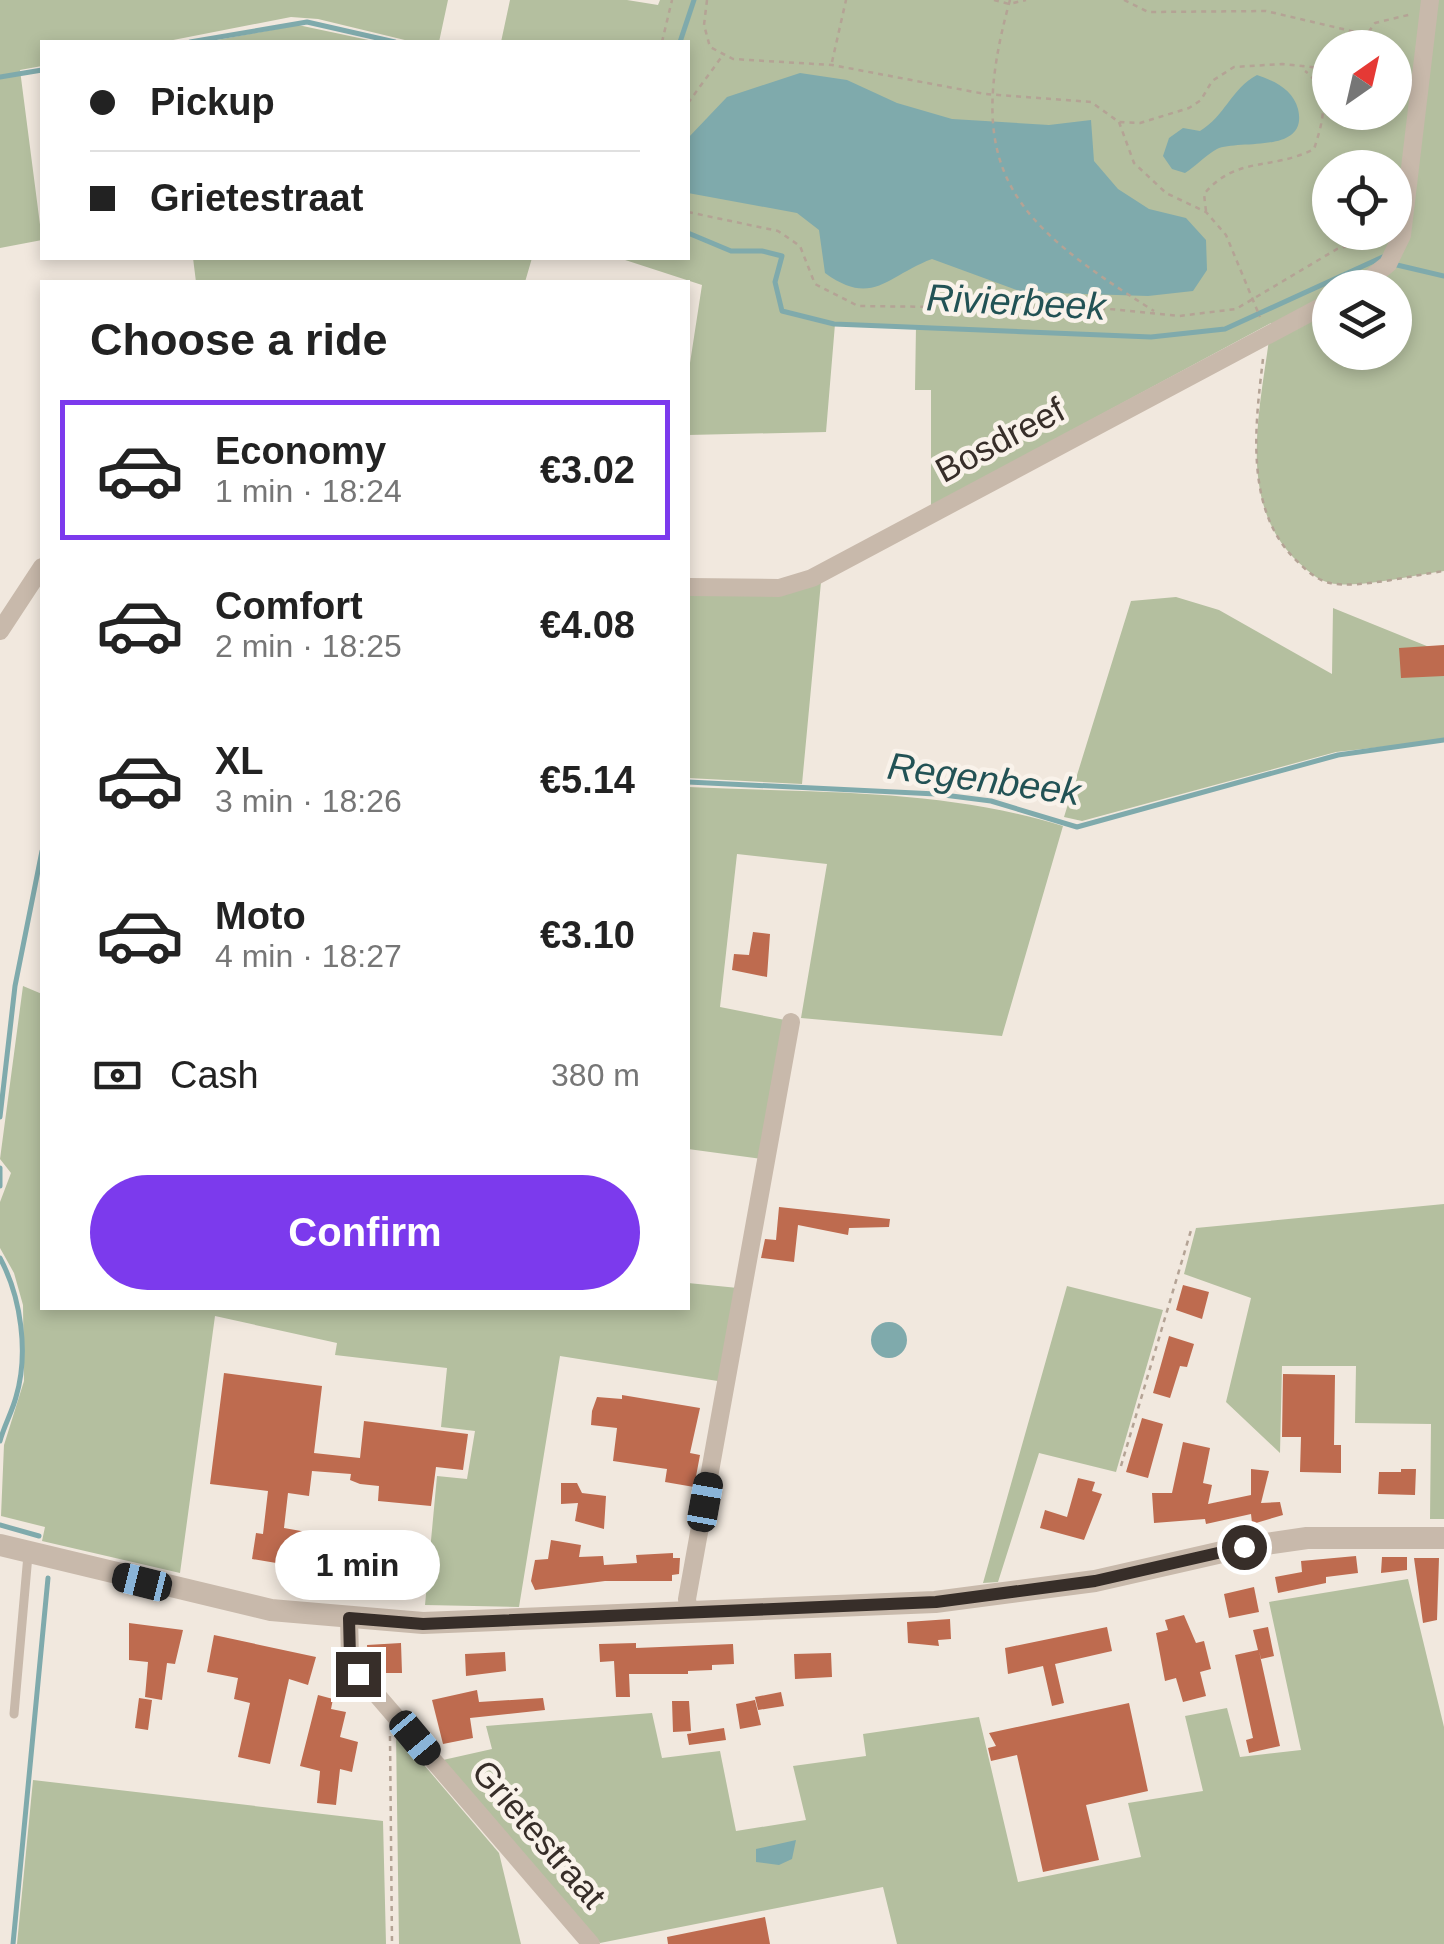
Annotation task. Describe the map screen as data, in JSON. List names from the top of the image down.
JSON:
{
  "streets": {
    "street": ["Bosdreef", "Grietestraat"]
  },
  "water": ["Rivierbeek", "Regenbeek"],
  "north": "top right",
  "page": {
    "banner": ["Pickup", "Grietestraat"],
    "heading": "Choose a ride",
    "list": [
      {
        "name": "Economy",
        "note": "1 min · 18:24",
        "value": "€3.02"
      },
      {
        "name": "Comfort",
        "note": "2 min · 18:25",
        "value": "€4.08"
      },
      {
        "name": "XL",
        "note": "3 min · 18:26",
        "value": "€5.14"
      },
      {
        "name": "Moto",
        "note": "4 min · 18:27",
        "value": "€3.10"
      }
    ],
    "pay": ["Cash", "380 m"],
    "buttons": "Confirm",
    "bubble": "1 min"
  }
}
